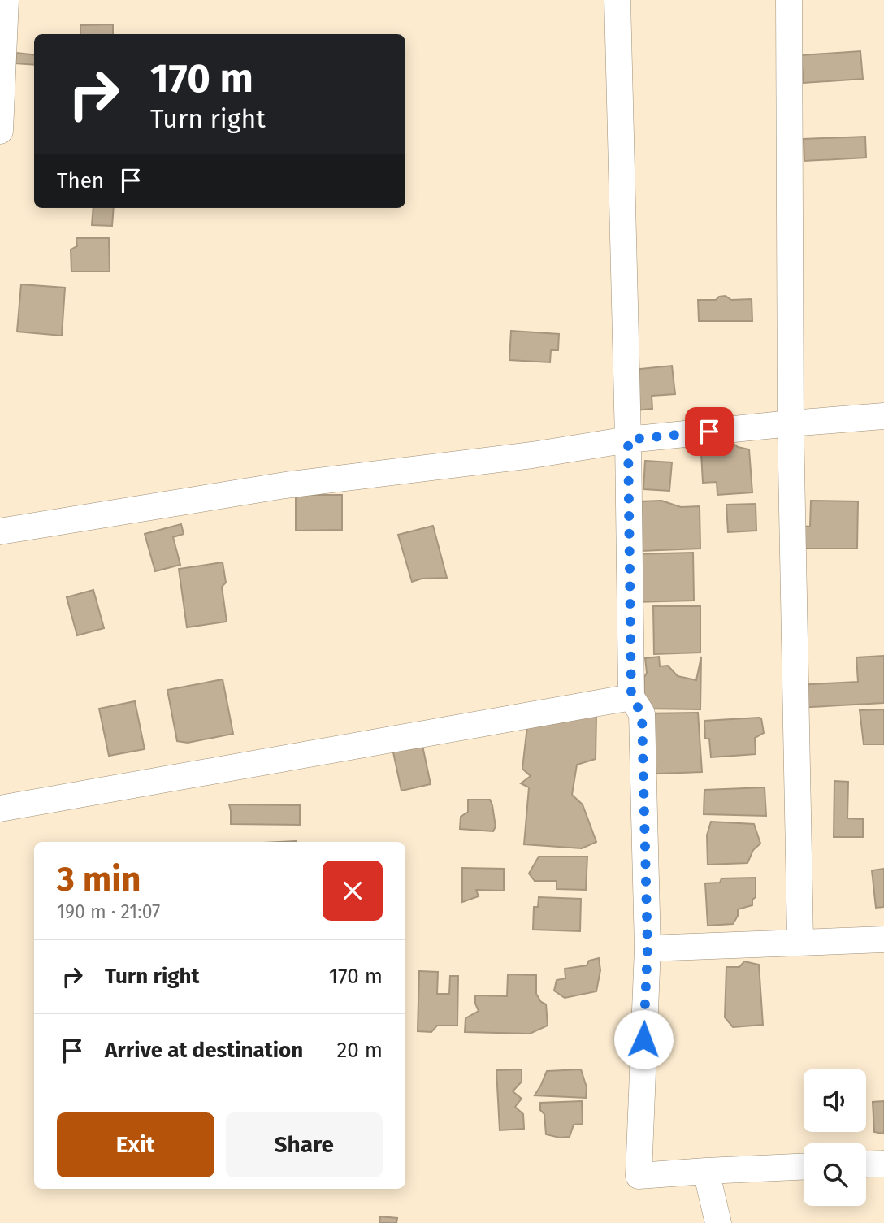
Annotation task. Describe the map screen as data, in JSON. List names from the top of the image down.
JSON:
{
  "page": {
    "turn": ["170 m", "Turn right"],
    "then": "Then",
    "heading": ["3 min", "190 m · 21:07"],
    "list": [
      {
        "name": "Turn right",
        "value": "170 m"
      },
      {
        "name": "Arrive at destination",
        "value": "20 m"
      }
    ],
    "buttons": ["Exit", "Share"]
  }
}
